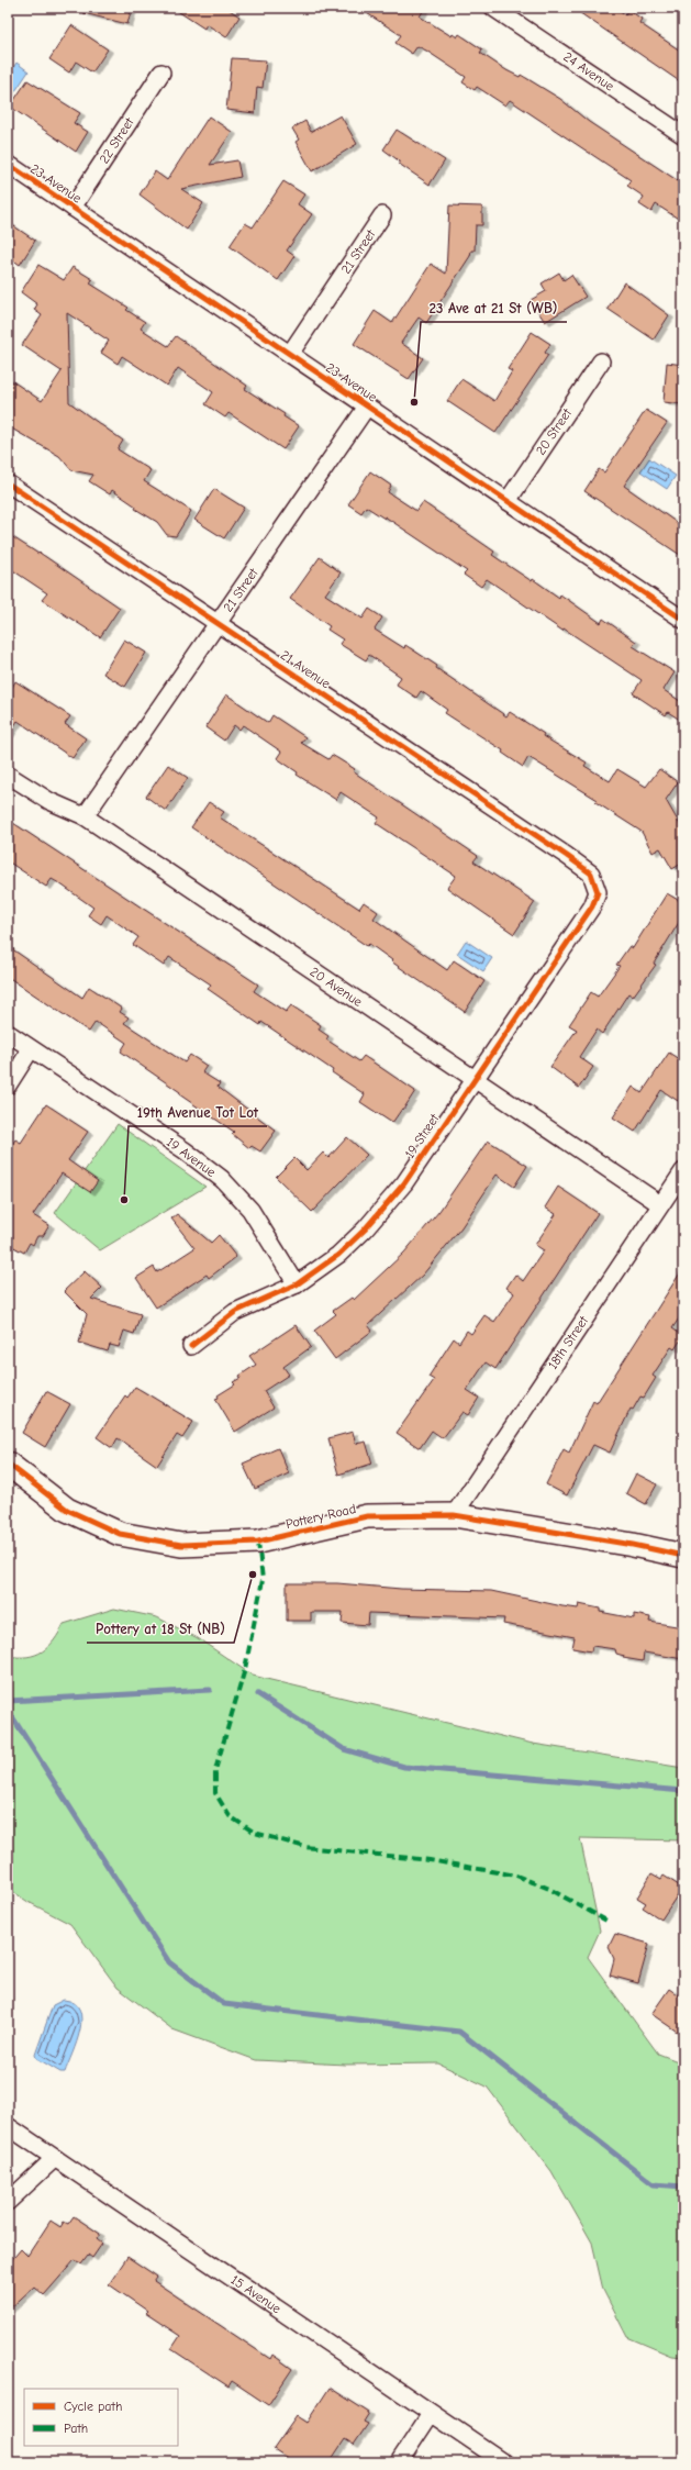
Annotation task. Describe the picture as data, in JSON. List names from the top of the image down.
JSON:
{
  "streets": {
    "street": [
      "24 Avenue",
      "22 Street",
      "23 Avenue",
      "21 Street",
      "20 Street",
      "21 Avenue",
      "20 Avenue",
      "19 Street",
      "19 Avenue",
      "18th Street",
      "Pottery Road",
      "15 Avenue"
    ]
  },
  "crossings": [
    ["22 Street", "23 Avenue"],
    ["23 Avenue", "21 Street"],
    ["23 Avenue", "20 Street"],
    ["21 Street", "21 Avenue"],
    ["21 Street", "20 Avenue"],
    ["21 Avenue", "19 Street"],
    ["20 Avenue", "19 Street"],
    ["20 Avenue", "18th Street"],
    ["19 Street", "19 Avenue"],
    ["18th Street", "Pottery Road"]
  ],
  "places": ["23 Ave at 21 St (WB)", "19th Avenue Tot Lot", "Pottery at 18 St (NB)"],
  "legend": ["Cycle path", "Path"]
}
